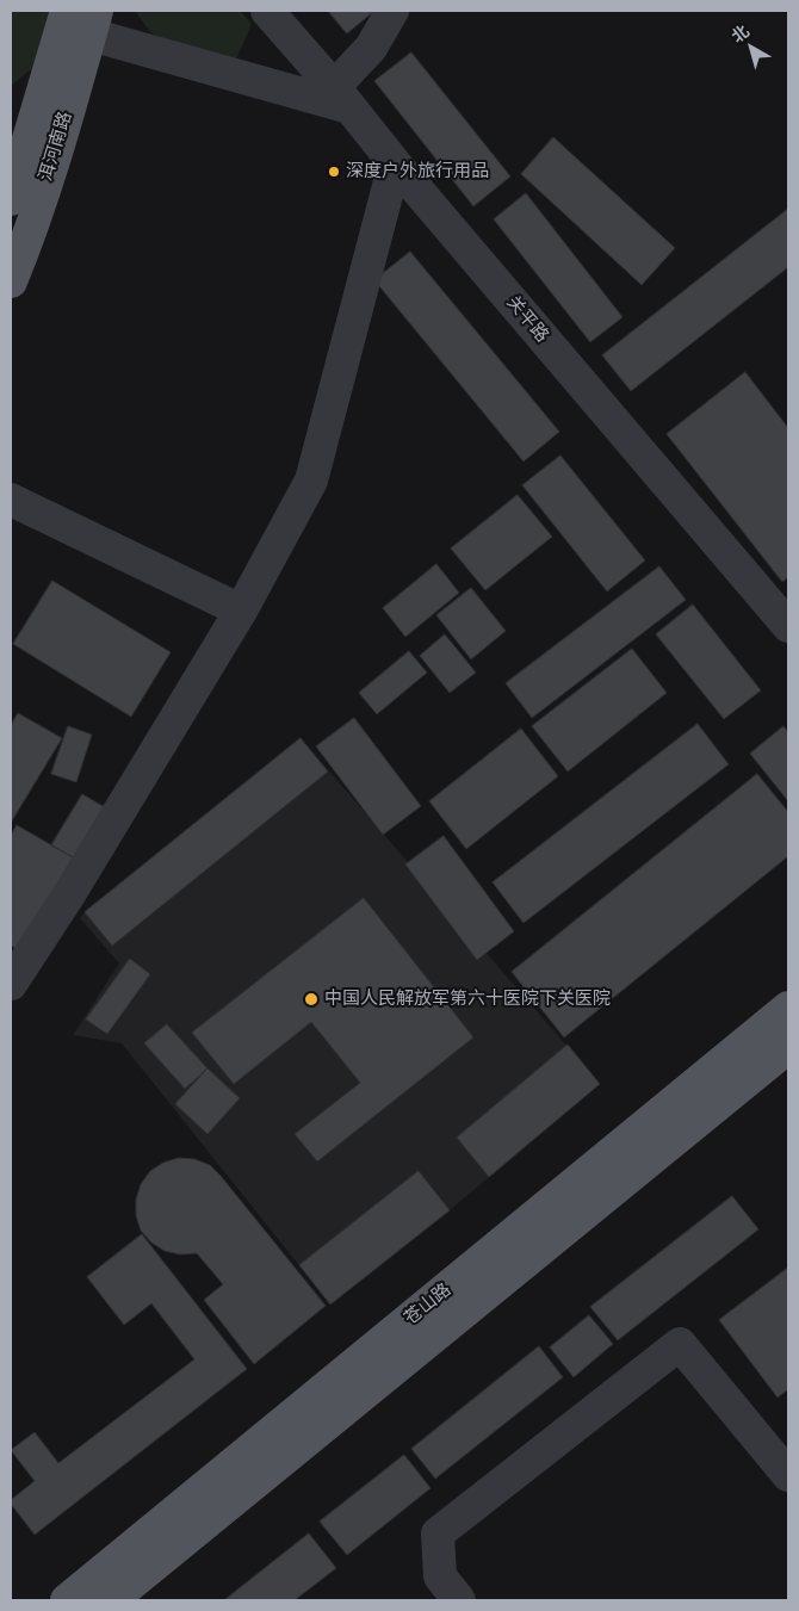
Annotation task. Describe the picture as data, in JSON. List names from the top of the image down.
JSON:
{
  "streets": {
    "main road": ["洱河南路", "苍山路"],
    "street": ["关平路"]
  },
  "places": ["深度户外旅行用品", "中国人民解放军第六十医院下关医院"],
  "north": "top left"
}
